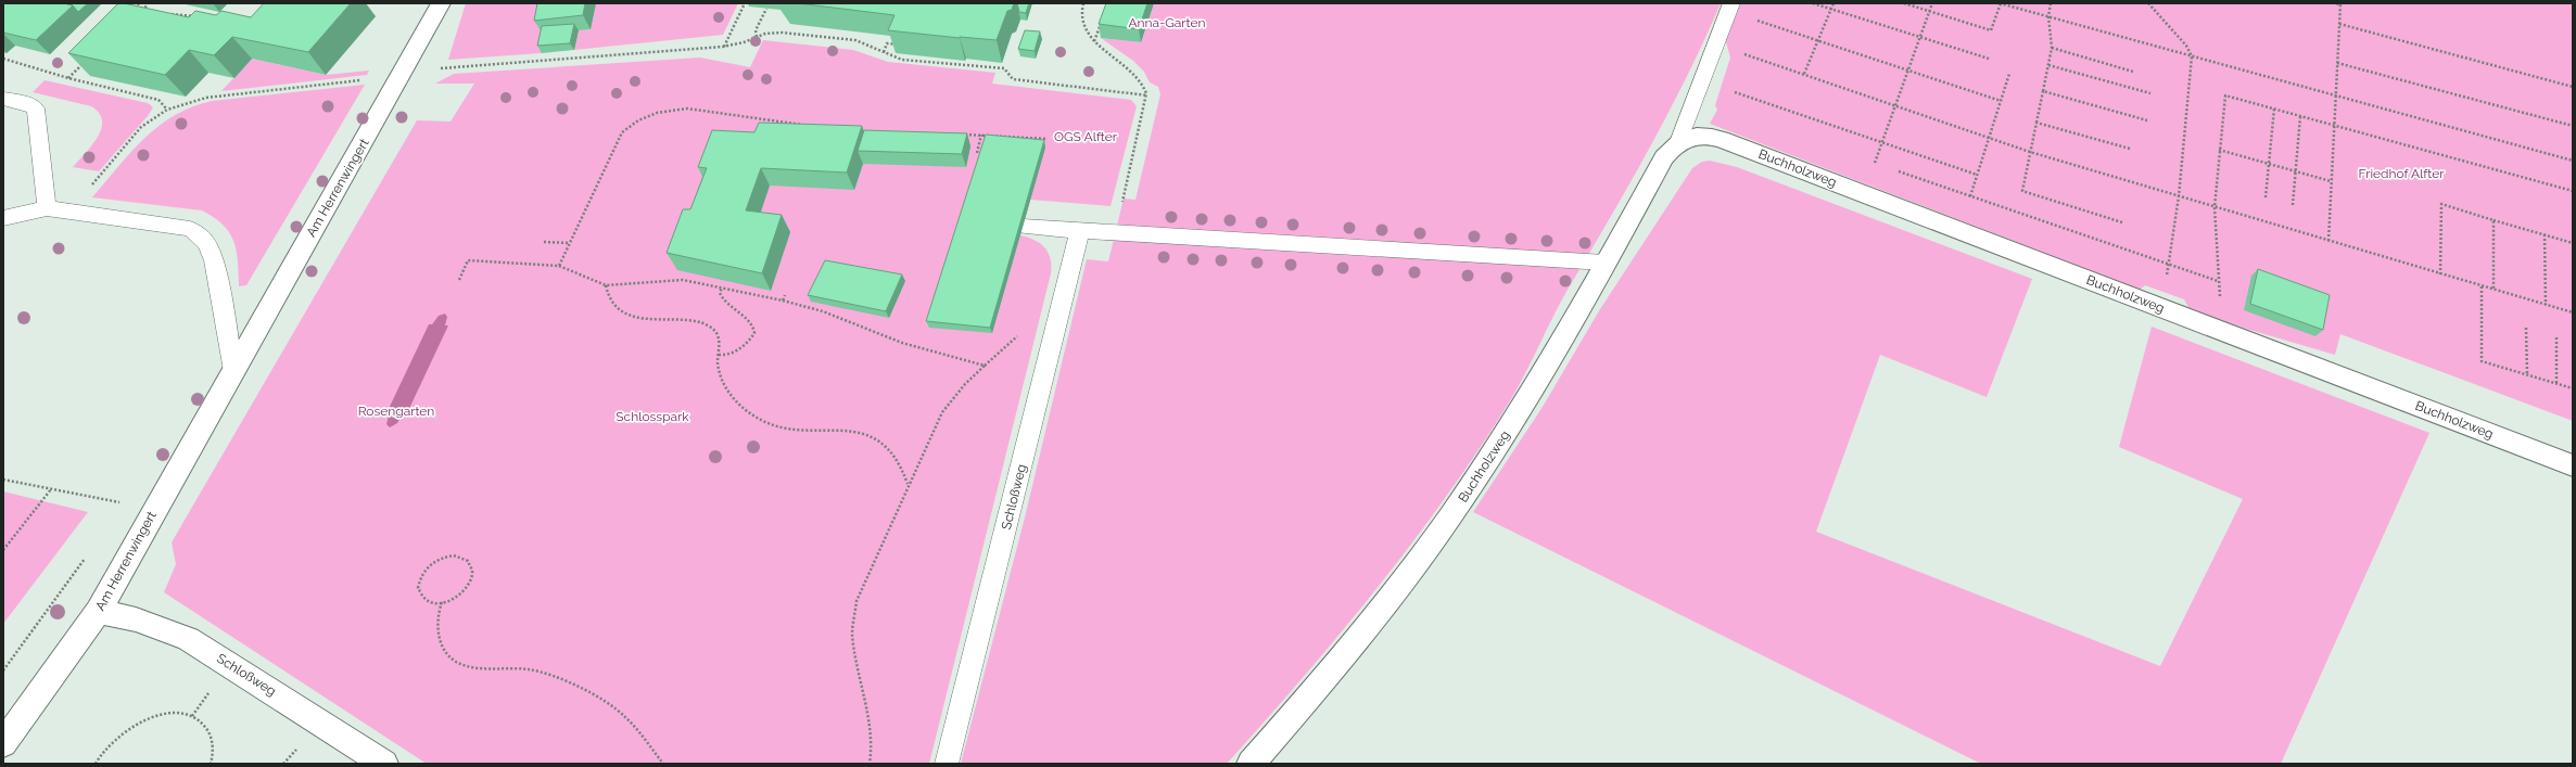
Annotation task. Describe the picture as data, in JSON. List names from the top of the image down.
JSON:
{
  "streets": {
    "street": ["Buchholzweg", "Am Herrenwingert", "Schloßweg"]
  },
  "crossings": [
    ["Am Herrenwingert", "Schloßweg"]
  ],
  "parks": [
    "Anna-Garten",
    "OGS Alfter",
    "Friedhof Alfter",
    "Rosengarten",
    "Schlosspark"
  ]
}
